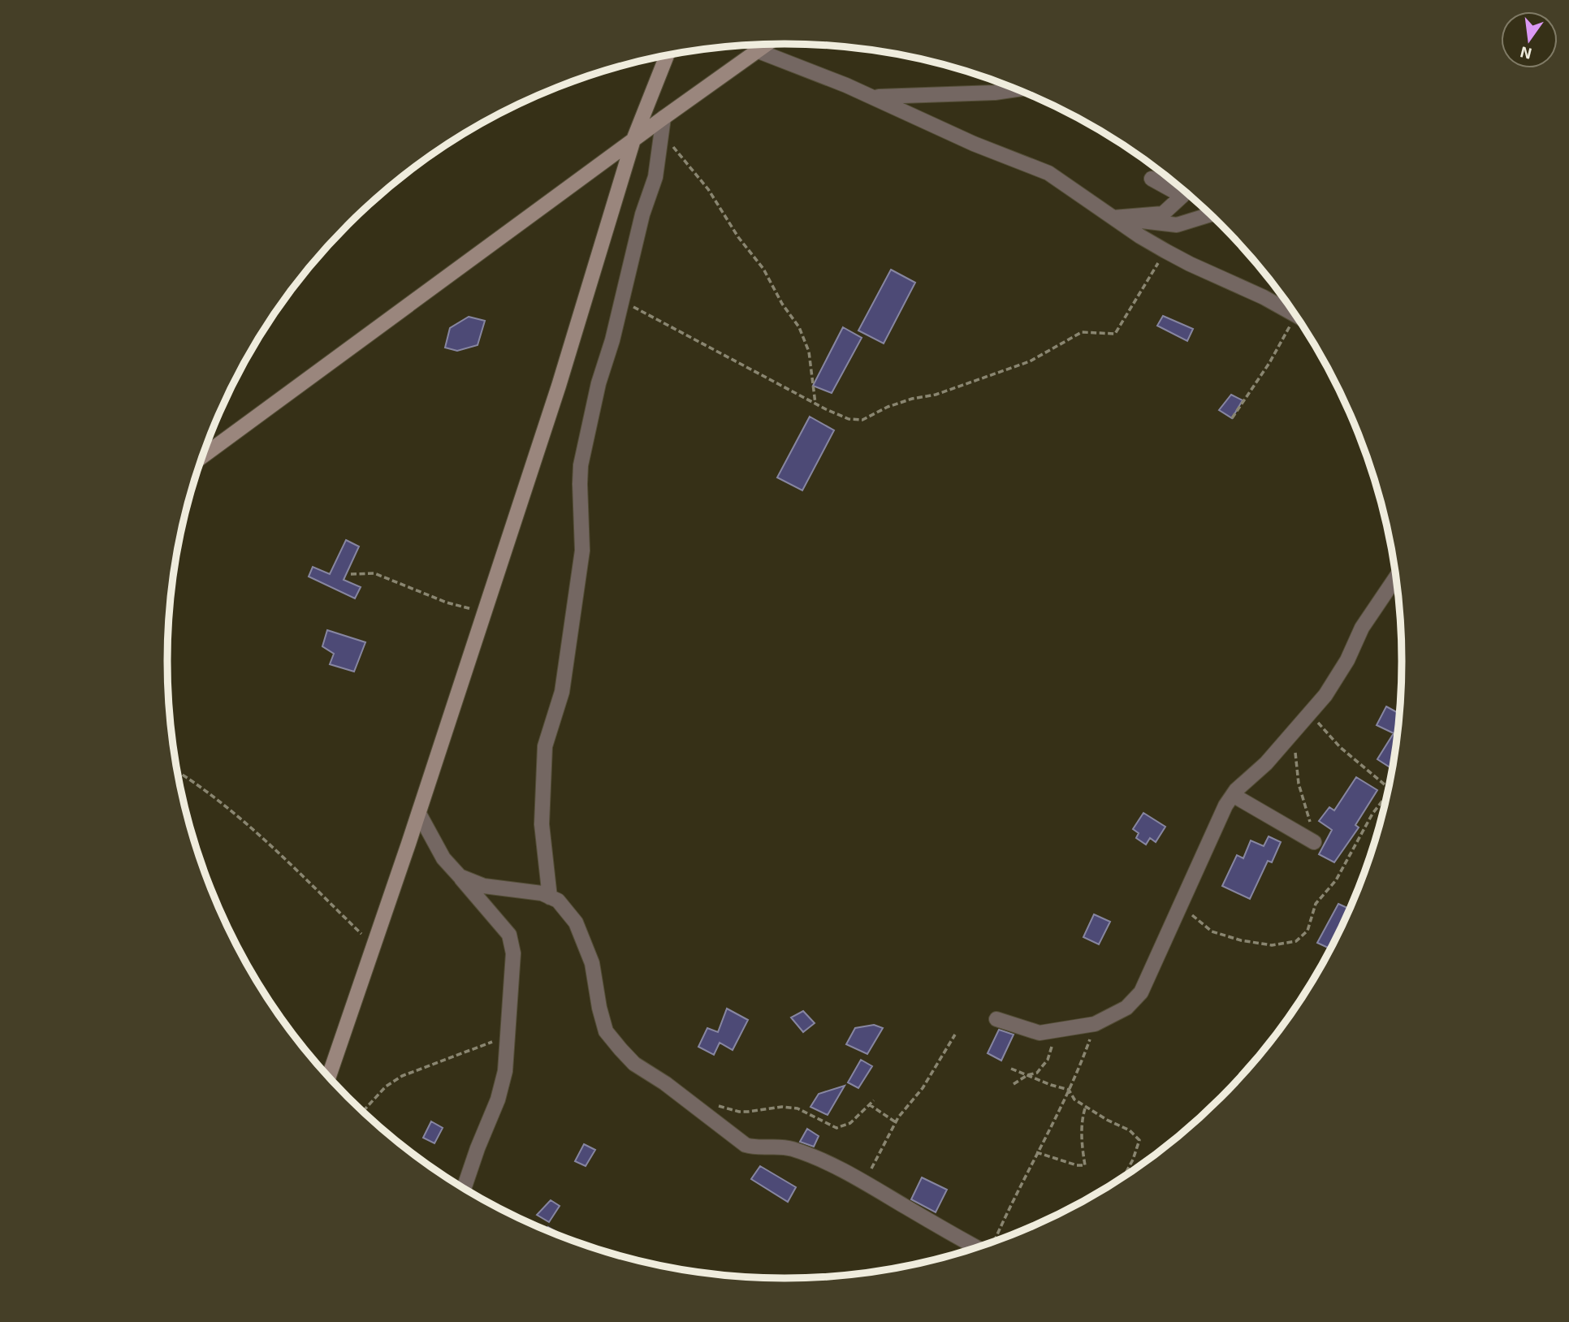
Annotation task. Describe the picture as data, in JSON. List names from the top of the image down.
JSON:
{
  "north": "bottom"
}
